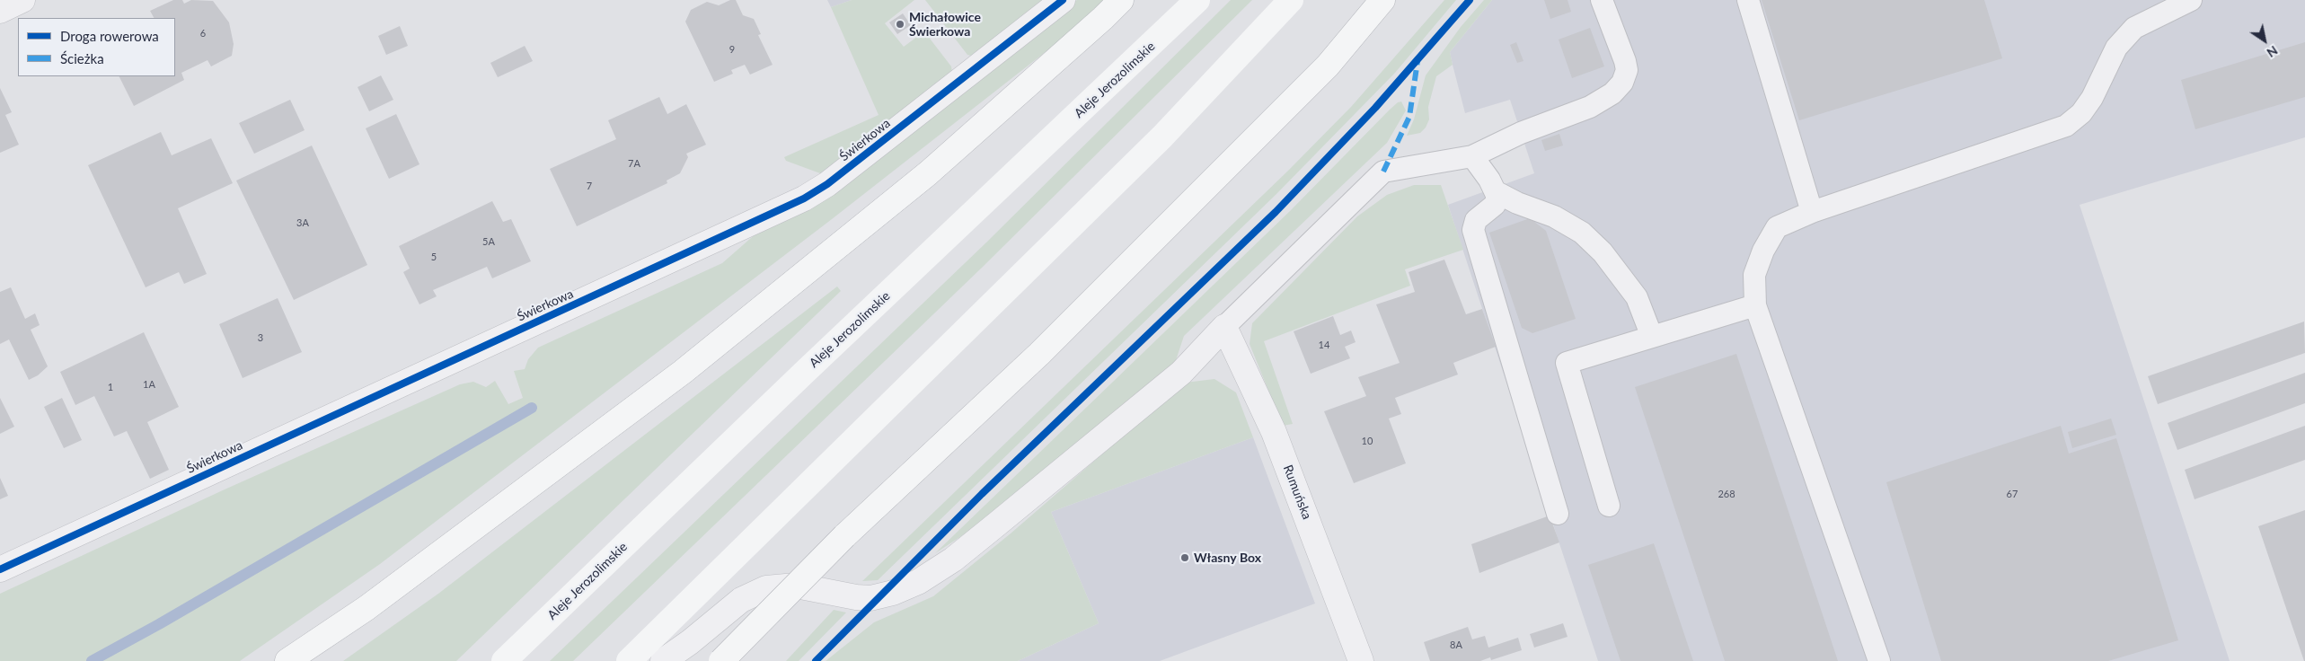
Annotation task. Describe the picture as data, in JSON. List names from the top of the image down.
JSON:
{
  "streets": {
    "main road": ["Aleje Jerozolimskie"],
    "street": ["Świerkowa", "Rumuńska"]
  },
  "places": ["Michałowice Świerkowa", "Własny Box"],
  "house_numbers": [
    "6",
    "9",
    "7A",
    "7",
    "3A",
    "5A",
    "5",
    "3",
    "14",
    "1A",
    "1",
    "10",
    "268",
    "67",
    "8A"
  ],
  "legend": ["Droga rowerowa", "Ścieżka"],
  "north": "bottom right"
}
